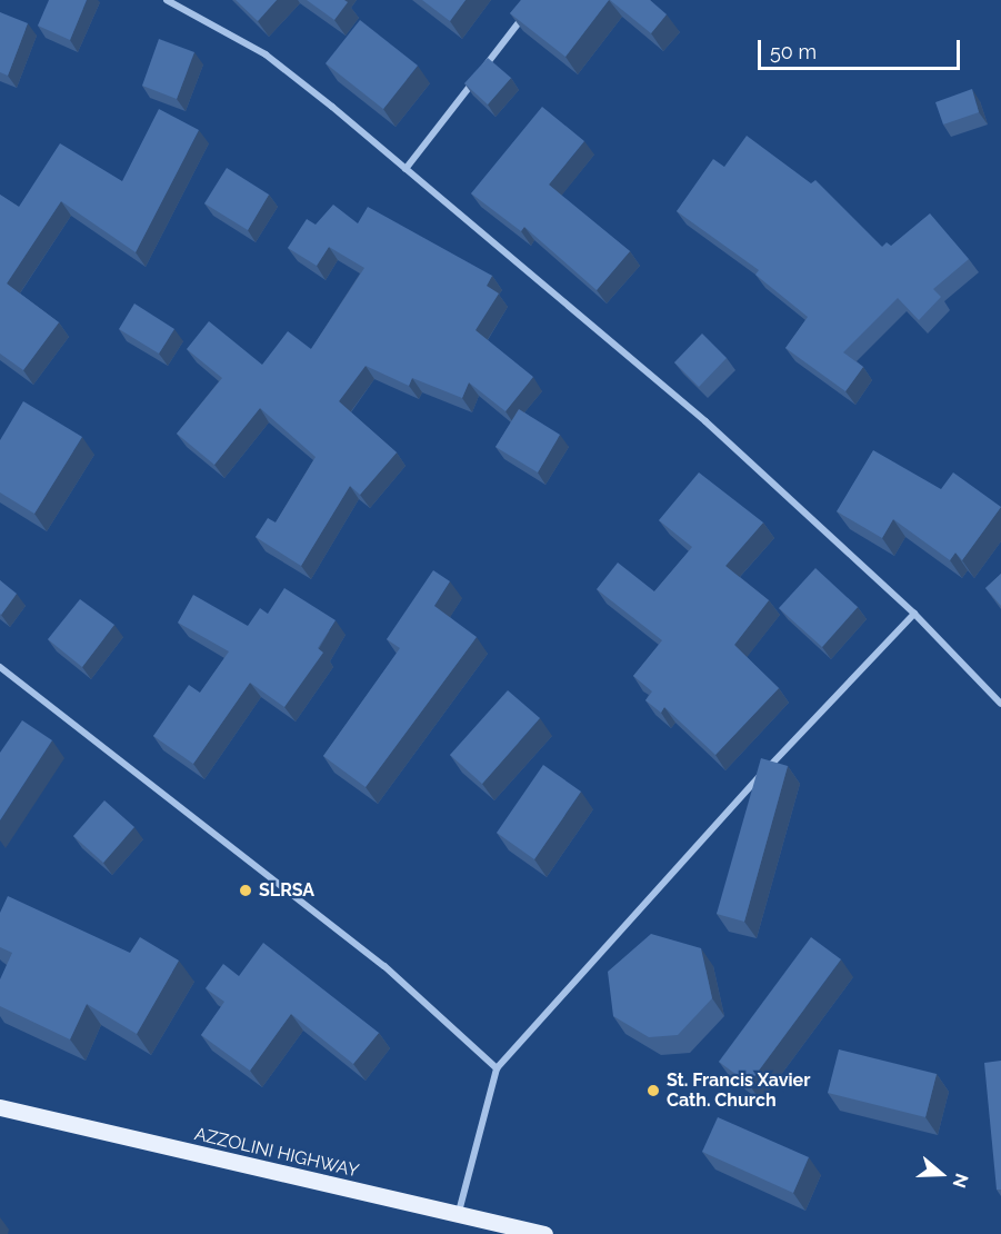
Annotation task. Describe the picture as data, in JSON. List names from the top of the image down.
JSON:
{
  "streets": {
    "main road": ["AZZOLINI HIGHWAY"]
  },
  "places": ["SLRSA", "St. Francis Xavier Cath. Church"],
  "scale_bar": "50 m",
  "north": "right"
}
